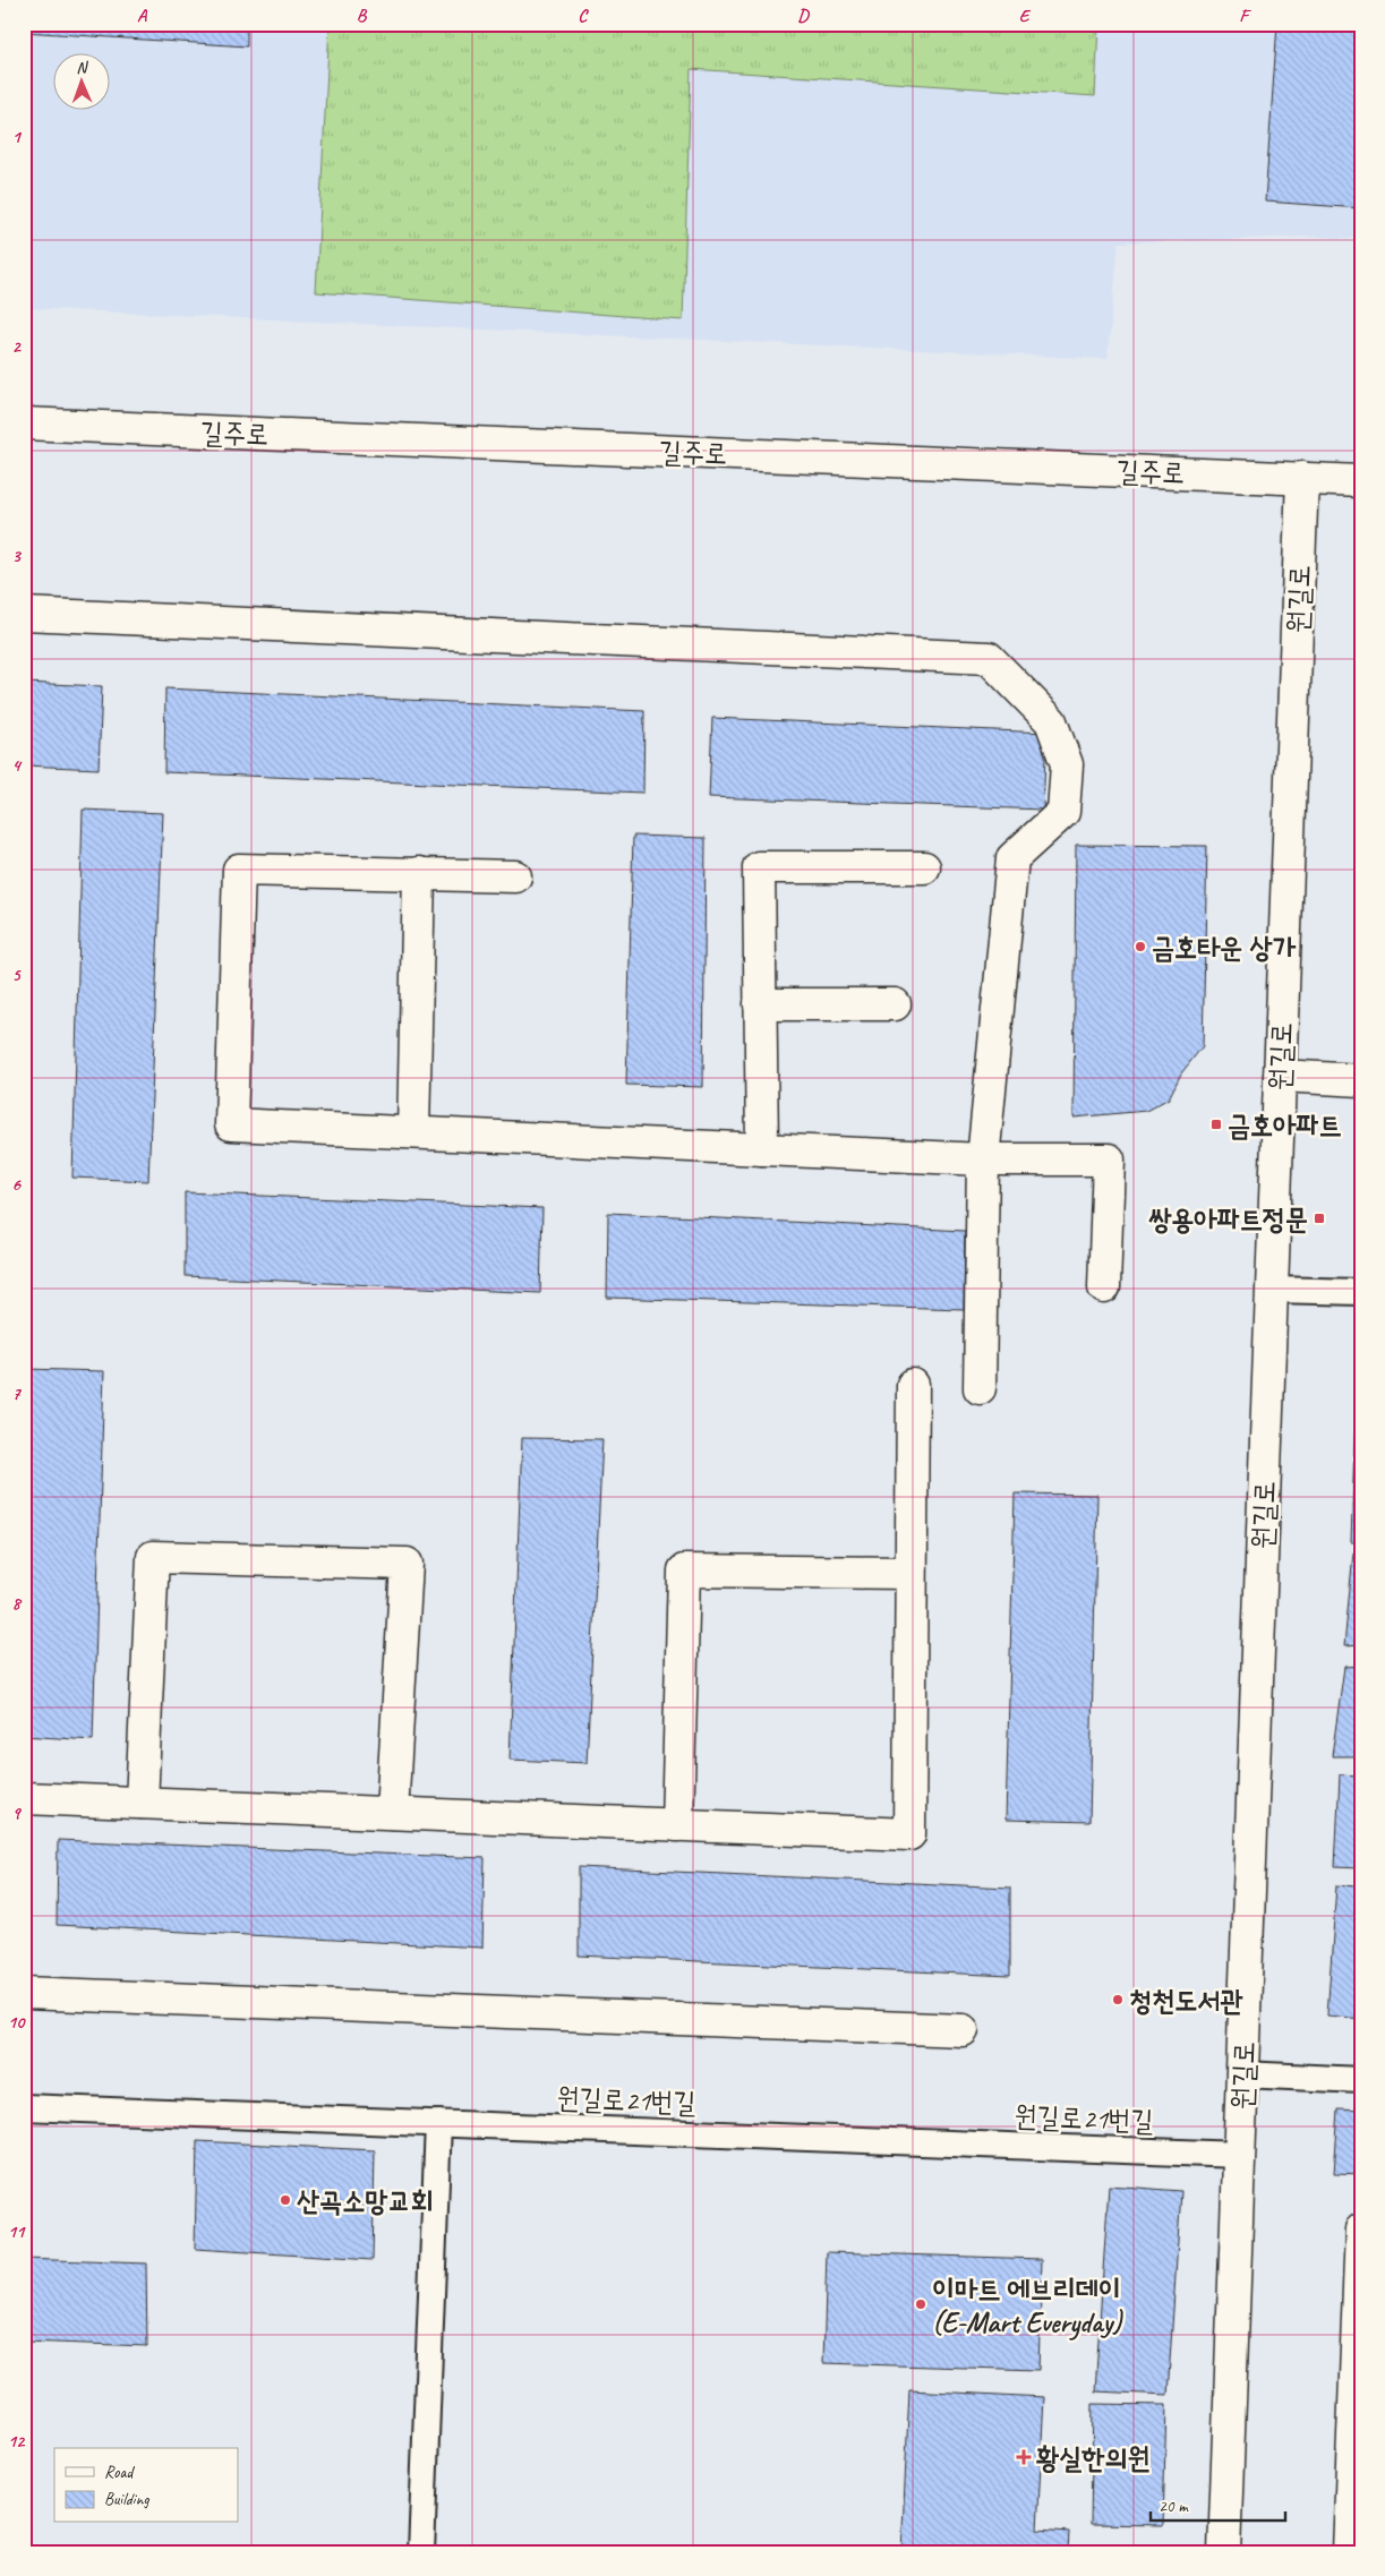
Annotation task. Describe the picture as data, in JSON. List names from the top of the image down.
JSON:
{
  "streets": {
    "street": ["길주로", "원길로"],
    "lane": ["원길로21번길"]
  },
  "crossings": [
    ["길주로", "원길로"],
    ["원길로", "원길로21번길"]
  ],
  "places": {
    "other": [
      "금호타운 상가",
      "청천도서관",
      "산곡소망교회",
      "이마트 에브리데이 (E-Mart Everyday)"
    ],
    "transit": ["금호아파트", "쌍용아파트정문"],
    "health": ["황실한의원"]
  },
  "legend": ["Road", "Building"],
  "scale_bar": "20 m",
  "north": "top",
  "grid": {
    "columns": [
      "A",
      "B",
      "C",
      "D",
      "E",
      "F"
    ],
    "rows": [
      "1",
      "2",
      "3",
      "4",
      "5",
      "6",
      "7",
      "8",
      "9",
      "10",
      "11",
      "12"
    ]
  }
}
